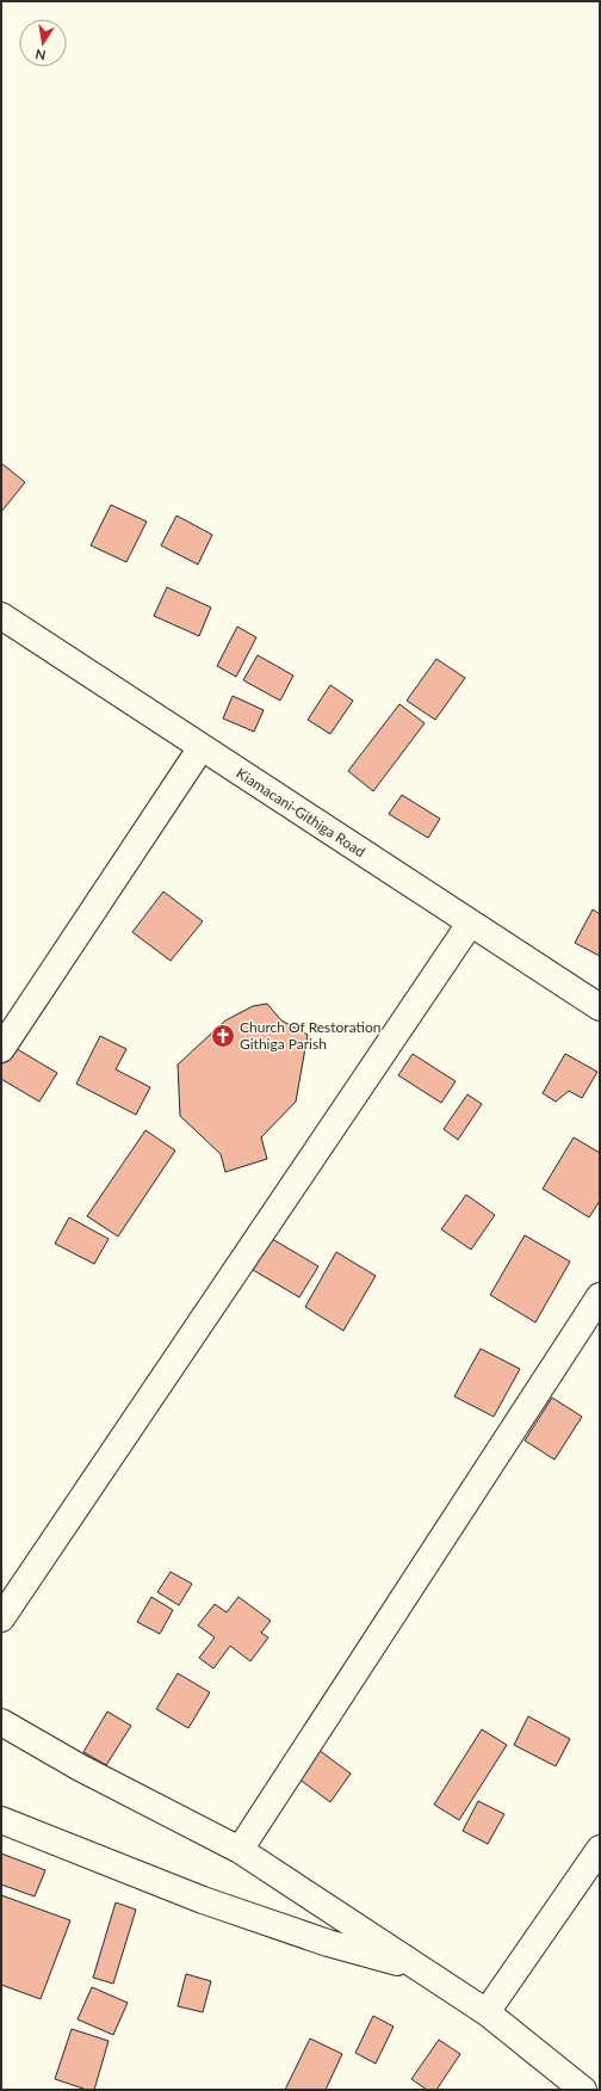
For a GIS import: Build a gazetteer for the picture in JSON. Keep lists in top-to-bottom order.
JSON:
{
  "streets": {
    "street": ["Kiamacani-Githiga Road"]
  },
  "places": {
    "church": ["Church Of Restoration Githiga Parish"]
  },
  "north": "bottom"
}
